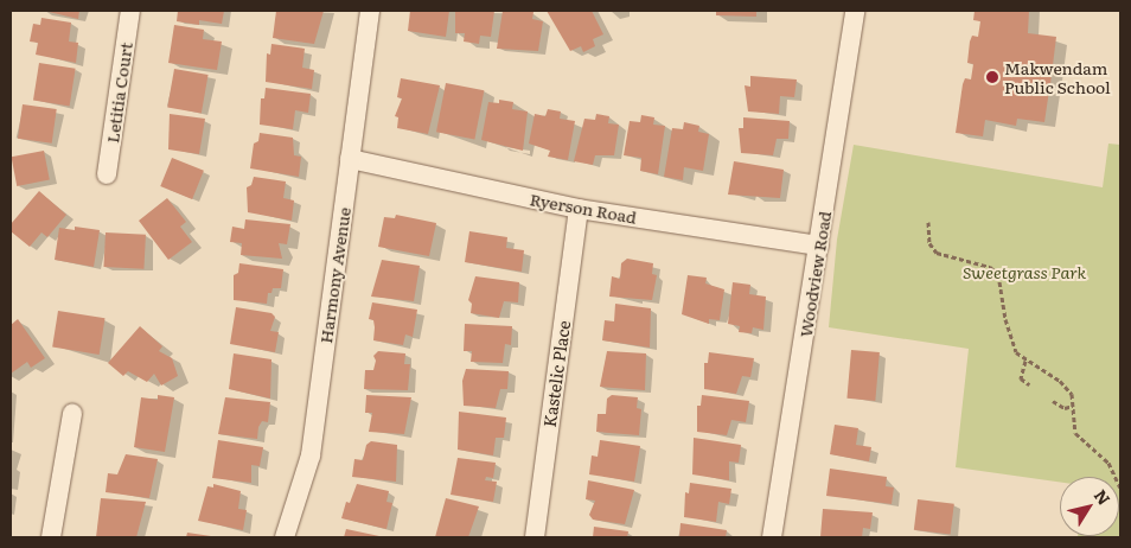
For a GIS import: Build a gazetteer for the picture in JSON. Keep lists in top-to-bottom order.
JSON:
{
  "streets": {
    "street": [
      "Letitia Court",
      "Ryerson Road",
      "Woodview Road",
      "Harmony Avenue",
      "Kastelic Place"
    ]
  },
  "crossings": [
    ["Ryerson Road", "Woodview Road"],
    ["Ryerson Road", "Harmony Avenue"],
    ["Ryerson Road", "Kastelic Place"]
  ],
  "parks": ["Sweetgrass Park"],
  "places": ["Makwendam Public School"],
  "north": "top right"
}
